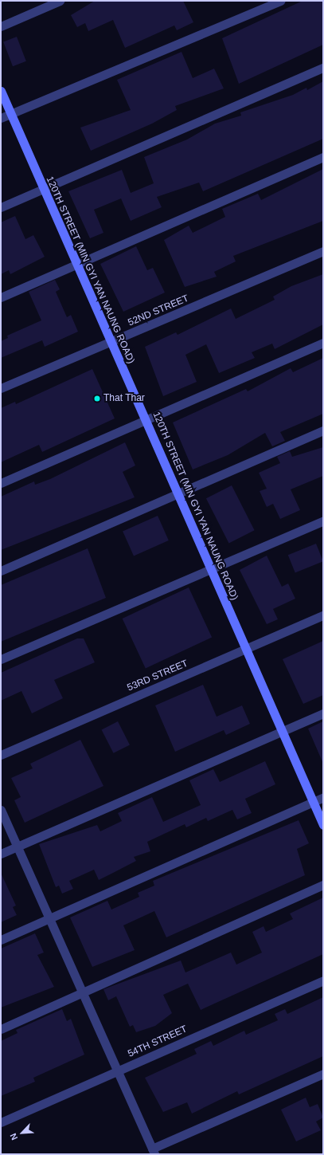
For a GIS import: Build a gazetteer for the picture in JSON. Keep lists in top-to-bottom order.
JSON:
{
  "streets": {
    "main road": ["120TH STREET (MIN GYI YAN NAUNG ROAD)"],
    "street": ["52ND STREET", "53RD STREET", "54TH STREET"]
  },
  "crossings": [
    ["120TH STREET (MIN GYI YAN NAUNG ROAD)", "52ND STREET"],
    ["120TH STREET (MIN GYI YAN NAUNG ROAD)", "53RD STREET"]
  ],
  "places": ["That Thar"],
  "north": "bottom left"
}
